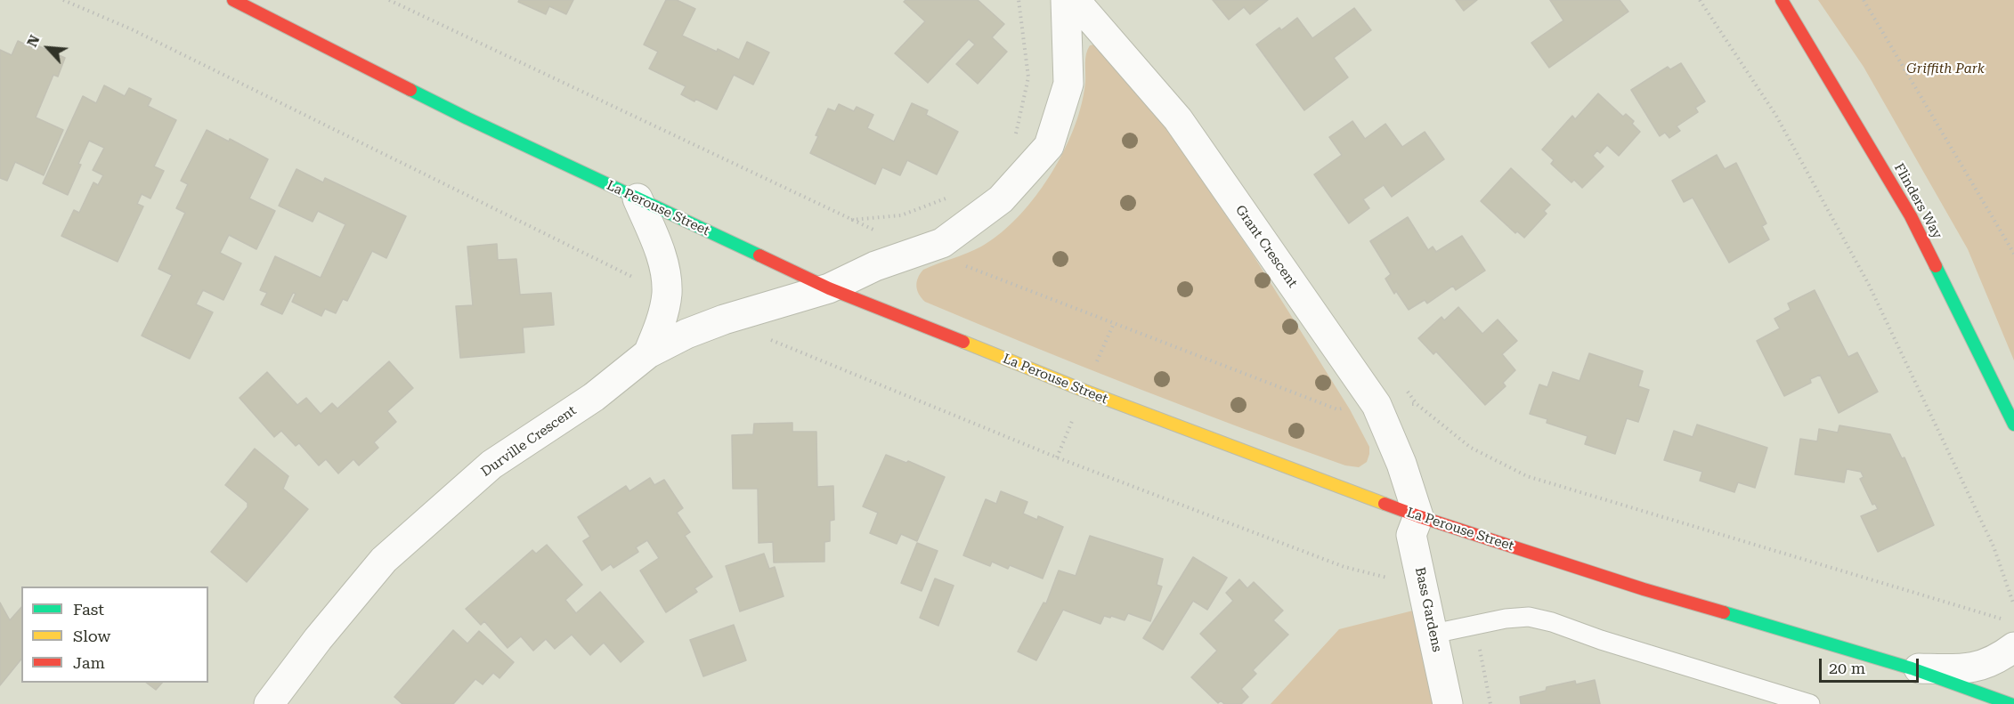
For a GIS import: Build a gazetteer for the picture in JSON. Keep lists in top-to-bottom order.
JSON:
{
  "streets": {
    "street": [
      "Flinders Way",
      "La Perouse Street",
      "Grant Crescent",
      "Durville Crescent",
      "Bass Gardens"
    ]
  },
  "crossings": [
    ["La Perouse Street", "Grant Crescent"],
    ["La Perouse Street", "Durville Crescent"],
    ["La Perouse Street", "Bass Gardens"],
    ["Grant Crescent", "Bass Gardens"]
  ],
  "parks": ["Griffith Park"],
  "legend": ["Fast", "Slow", "Jam"],
  "scale_bar": "20 m",
  "north": "top left"
}
